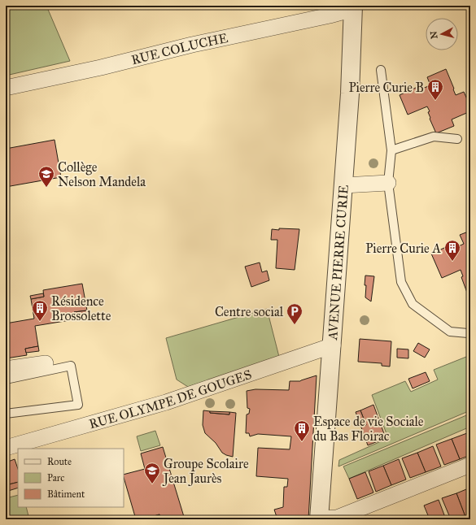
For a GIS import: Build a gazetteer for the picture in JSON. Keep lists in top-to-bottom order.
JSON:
{
  "streets": {
    "street": ["RUE COLUCHE", "AVENUE PIERRE CURIE", "RUE OLYMPE DE GOUGES"]
  },
  "crossings": [
    ["RUE COLUCHE", "AVENUE PIERRE CURIE"],
    ["AVENUE PIERRE CURIE", "RUE OLYMPE DE GOUGES"]
  ],
  "places": {
    "building": [
      "Pierre Curie B",
      "Pierre Curie A",
      "Résidence Brossolette",
      "Espace de vie Sociale du Bas Floirac"
    ],
    "school or university": ["Collège Nelson Mandela", "Groupe Scolaire Jean Jaurès"],
    "parking": ["Centre social"]
  },
  "legend": ["Route", "Parc", "Bâtiment"],
  "north": "left"
}
